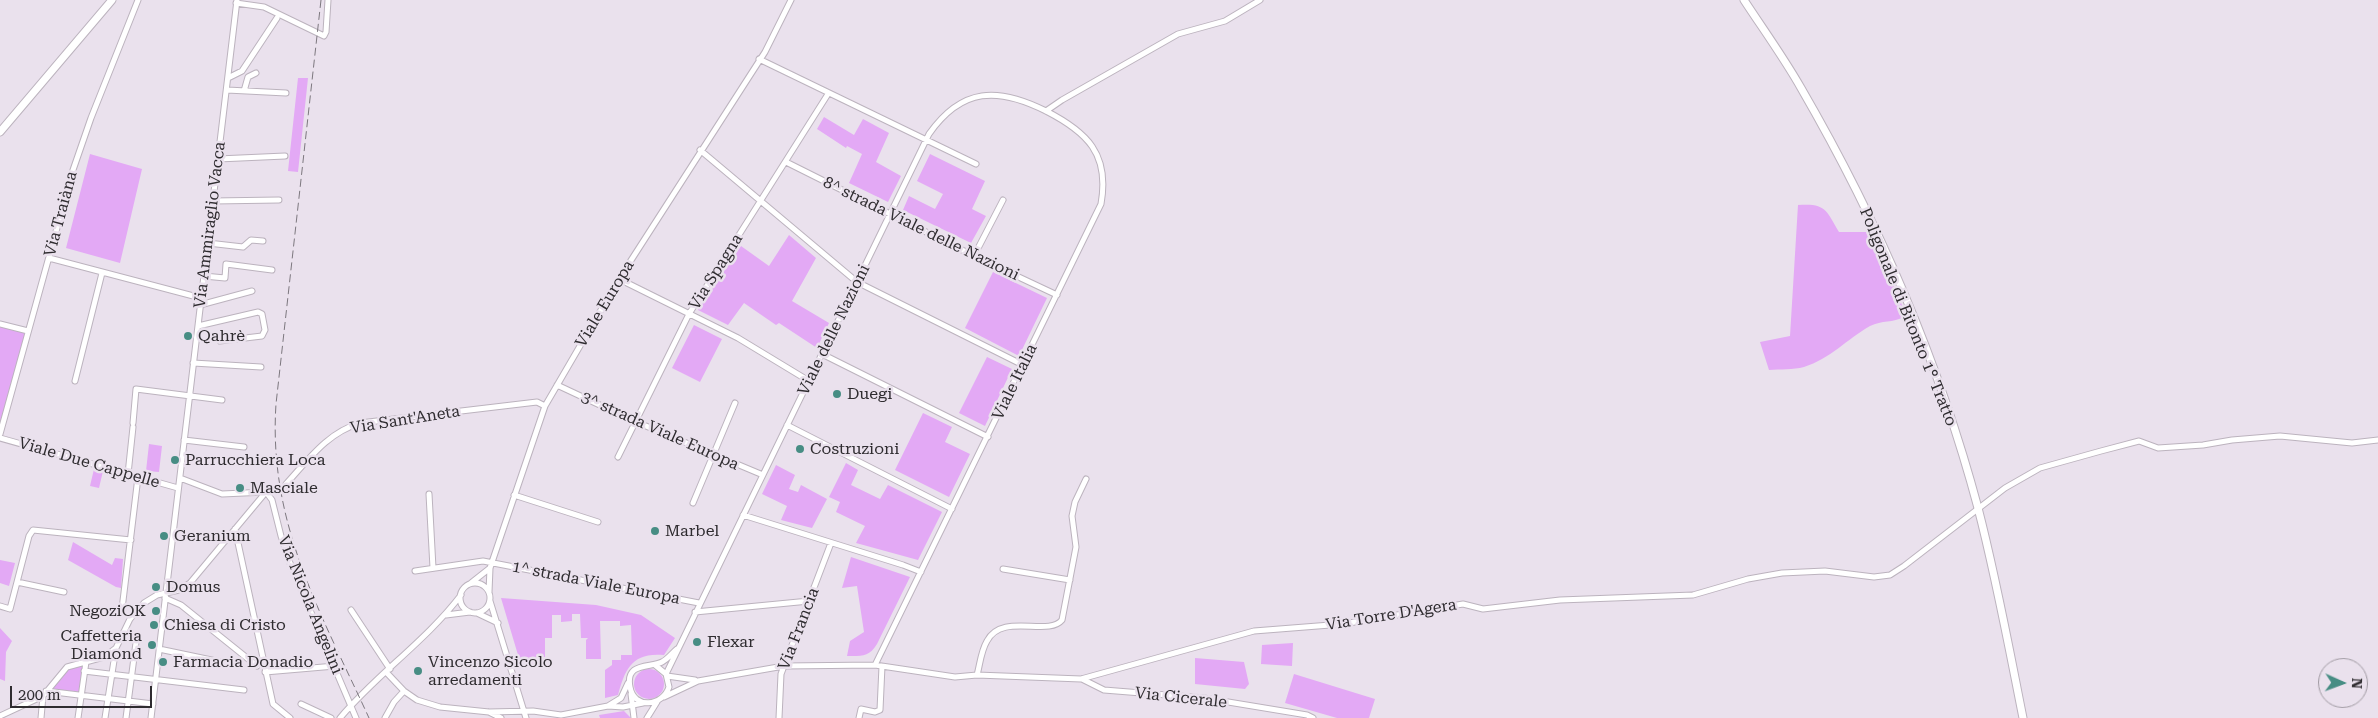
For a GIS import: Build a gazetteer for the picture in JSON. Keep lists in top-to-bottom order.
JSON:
{
  "streets": {
    "main road": ["Poligonale di Bitonto 1° Tratto"],
    "street": [
      "Via Traiàna",
      "Via Ammiraglio Vacca",
      "8^ strada Viale delle Nazioni",
      "Via Spagna",
      "Viale Europa",
      "Viale delle Nazioni",
      "Viale Italia",
      "Via Sant'Aneta",
      "3^ strada Viale Europa",
      "Viale Due Cappelle",
      "1^ strada Viale Europa",
      "Via Nicola Angelini",
      "Via Torre D'Agera",
      "Via Francia",
      "Via Cicerale"
    ]
  },
  "crossings": [
    ["Via Ammiraglio Vacca", "Viale Due Cappelle"],
    ["8^ strada Viale delle Nazioni", "Via Spagna"],
    ["8^ strada Viale delle Nazioni", "Viale delle Nazioni"],
    ["8^ strada Viale delle Nazioni", "Viale Italia"],
    ["Via Spagna", "3^ strada Viale Europa"],
    ["Viale Europa", "Via Sant'Aneta"],
    ["Viale Europa", "3^ strada Viale Europa"],
    ["Viale Europa", "1^ strada Viale Europa"],
    ["Poligonale di Bitonto 1° Tratto", "Via Torre D'Agera"],
    ["Viale delle Nazioni", "Viale Italia"],
    ["Viale delle Nazioni", "3^ strada Viale Europa"],
    ["Viale delle Nazioni", "1^ strada Viale Europa"],
    ["Viale Italia", "Via Torre D'Agera"],
    ["Via Torre D'Agera", "Via Francia"],
    ["Via Torre D'Agera", "Via Cicerale"]
  ],
  "places": [
    "Qahrè",
    "Duegi",
    "Costruzioni",
    "Parrucchiera Loca",
    "Masciale",
    "Marbel",
    "Geranium",
    "Domus",
    "NegoziOK",
    "Chiesa di Cristo",
    "Flexar",
    "Caffetteria Diamond",
    "Farmacia Donadio",
    "Vincenzo Sicolo arredamenti"
  ],
  "scale_bar": "200 m",
  "north": "right"
}
